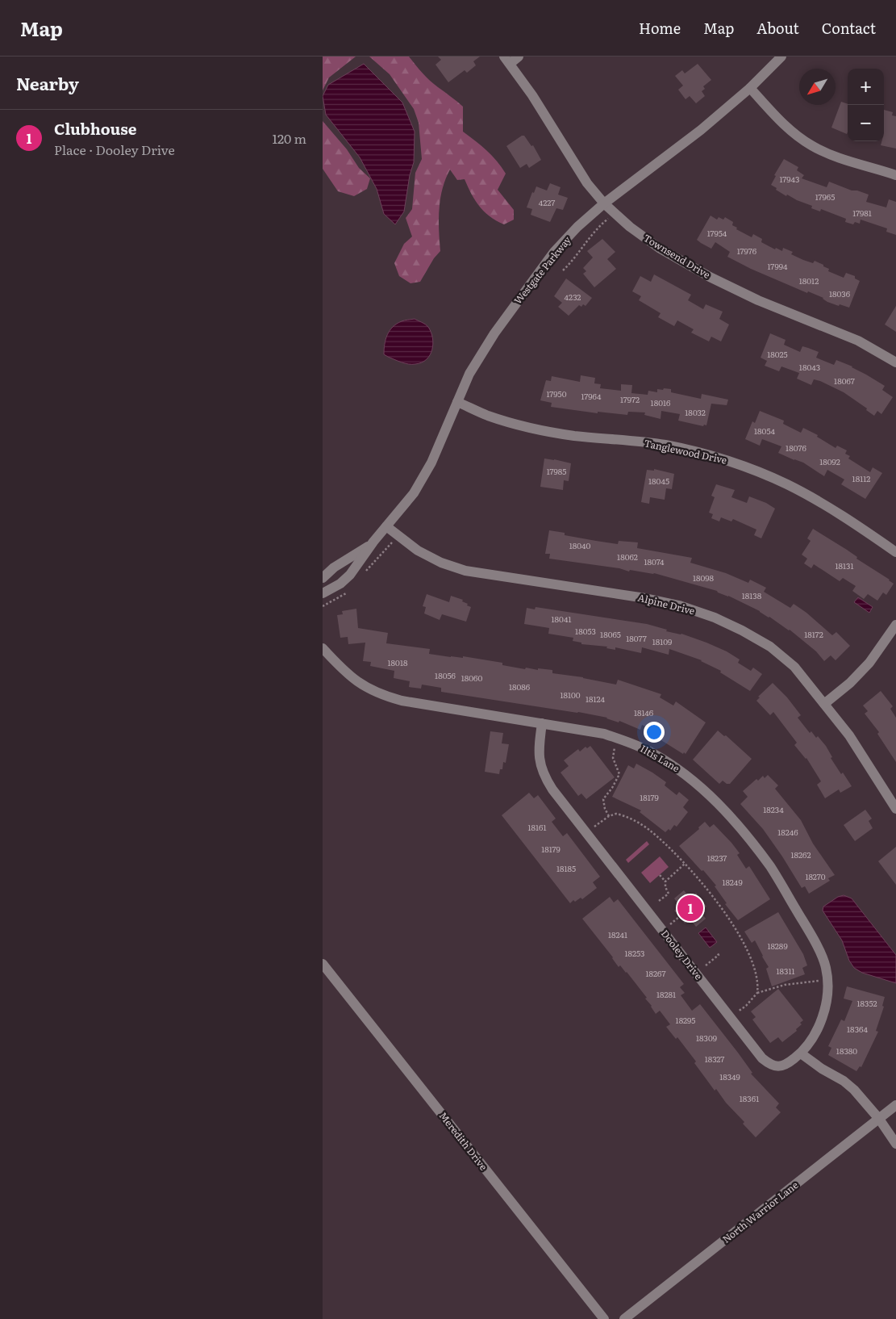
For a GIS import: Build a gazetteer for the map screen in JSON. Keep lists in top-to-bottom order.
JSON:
{
  "streets": {
    "street": [
      "Townsend Drive",
      "Westgate Parkway",
      "Tanglewood Drive",
      "Alpine Drive",
      "Iltis Lane",
      "Dooley Drive",
      "Meredith Drive",
      "North Warrior Lane"
    ]
  },
  "crossings": [
    ["Townsend Drive", "Westgate Parkway"],
    ["Westgate Parkway", "Tanglewood Drive"],
    ["Westgate Parkway", "Alpine Drive"],
    ["Iltis Lane", "Dooley Drive"]
  ],
  "house_numbers": [
    "17943",
    "17965",
    "4227",
    "17981",
    "17954",
    "17976",
    "17994",
    "18012",
    "18036",
    "4232",
    "18025",
    "18043",
    "18067",
    "17950",
    "17964",
    "17972",
    "18016",
    "18032",
    "18054",
    "18076",
    "18092",
    "17985",
    "18112",
    "18045",
    "18040",
    "18062",
    "18074",
    "18131",
    "18098",
    "18138",
    "18041",
    "18053",
    "18065",
    "18172",
    "18077",
    "18109",
    "18018",
    "18056",
    "18060",
    "18086",
    "18100",
    "18124",
    "18146",
    "18179",
    "18234",
    "18161",
    "18246",
    "18179",
    "18262",
    "18237",
    "18185",
    "18270",
    "18249",
    "18241",
    "18289",
    "18253",
    "18311",
    "18267",
    "18281",
    "18352",
    "18295",
    "18364",
    "18309",
    "18380",
    "18327",
    "18349",
    "18361"
  ],
  "north": "bottom left",
  "page": {
    "header": "Map",
    "nav": [
      "Home",
      "Map",
      "About",
      "Contact"
    ],
    "heading": "Nearby",
    "map_buttons": ["+", "−"],
    "list": [
      {
        "mark": "1",
        "name": "Clubhouse",
        "note": "Place · Dooley Drive",
        "value": "120 m"
      }
    ],
    "pins": "1"
  }
}
